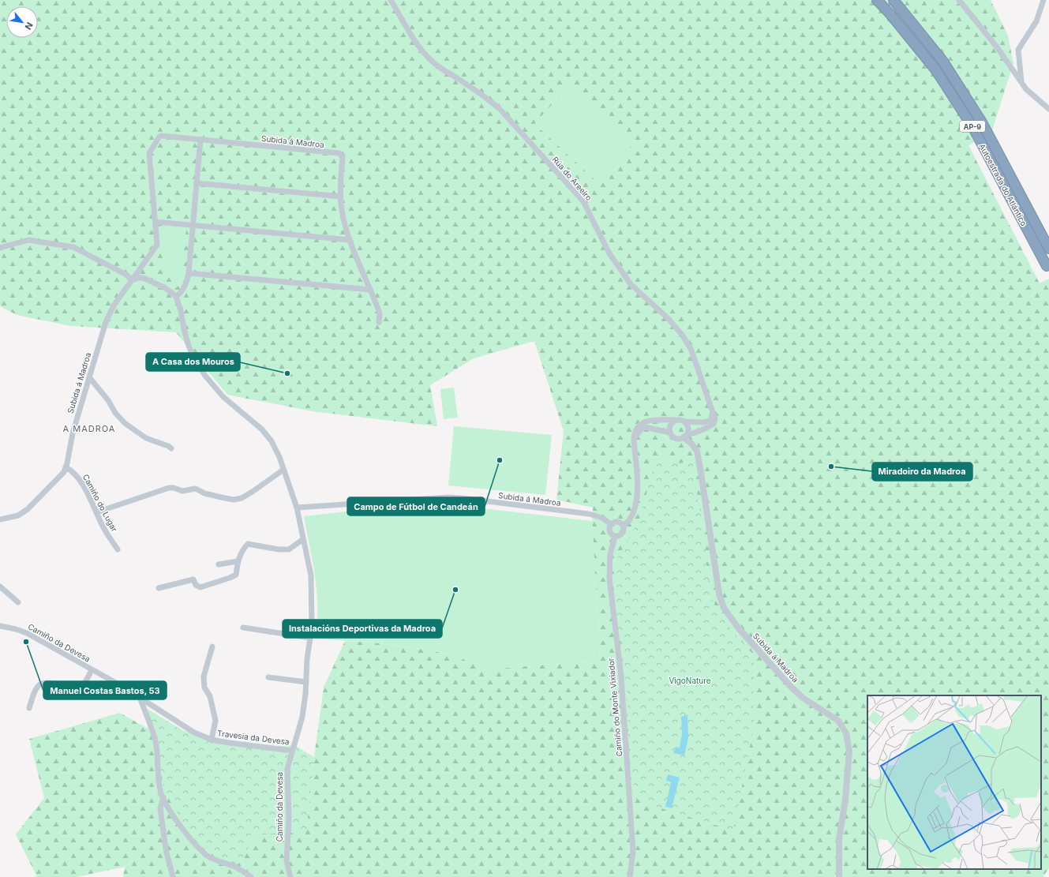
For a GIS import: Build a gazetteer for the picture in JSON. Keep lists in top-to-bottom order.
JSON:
{
  "streets": {
    "highway": ["AP-9", "Autoestrada do Atlántico"],
    "street": [
      "Subida á Madroa",
      "Rúa do Areeiro",
      "Camiño do Lugar",
      "Camiño da Devesa",
      "Camiño do Monte Vixiador",
      "Travesia da Devesa"
    ]
  },
  "crossings": [
    ["Subida á Madroa", "Camiño do Lugar"],
    ["Subida á Madroa", "Camiño da Devesa"],
    ["Subida á Madroa", "Camiño do Monte Vixiador"],
    ["Camiño da Devesa", "Travesia da Devesa"]
  ],
  "districts": ["A MADROA"],
  "parks": ["VigoNature"],
  "places": [
    "A Casa dos Mouros",
    "Campo de Fútbol de Candeán",
    "Miradoiro da Madroa",
    "Instalacións Deportivas da Madroa",
    "Manuel Costas Bastos, 53"
  ],
  "north": "bottom right"
}
